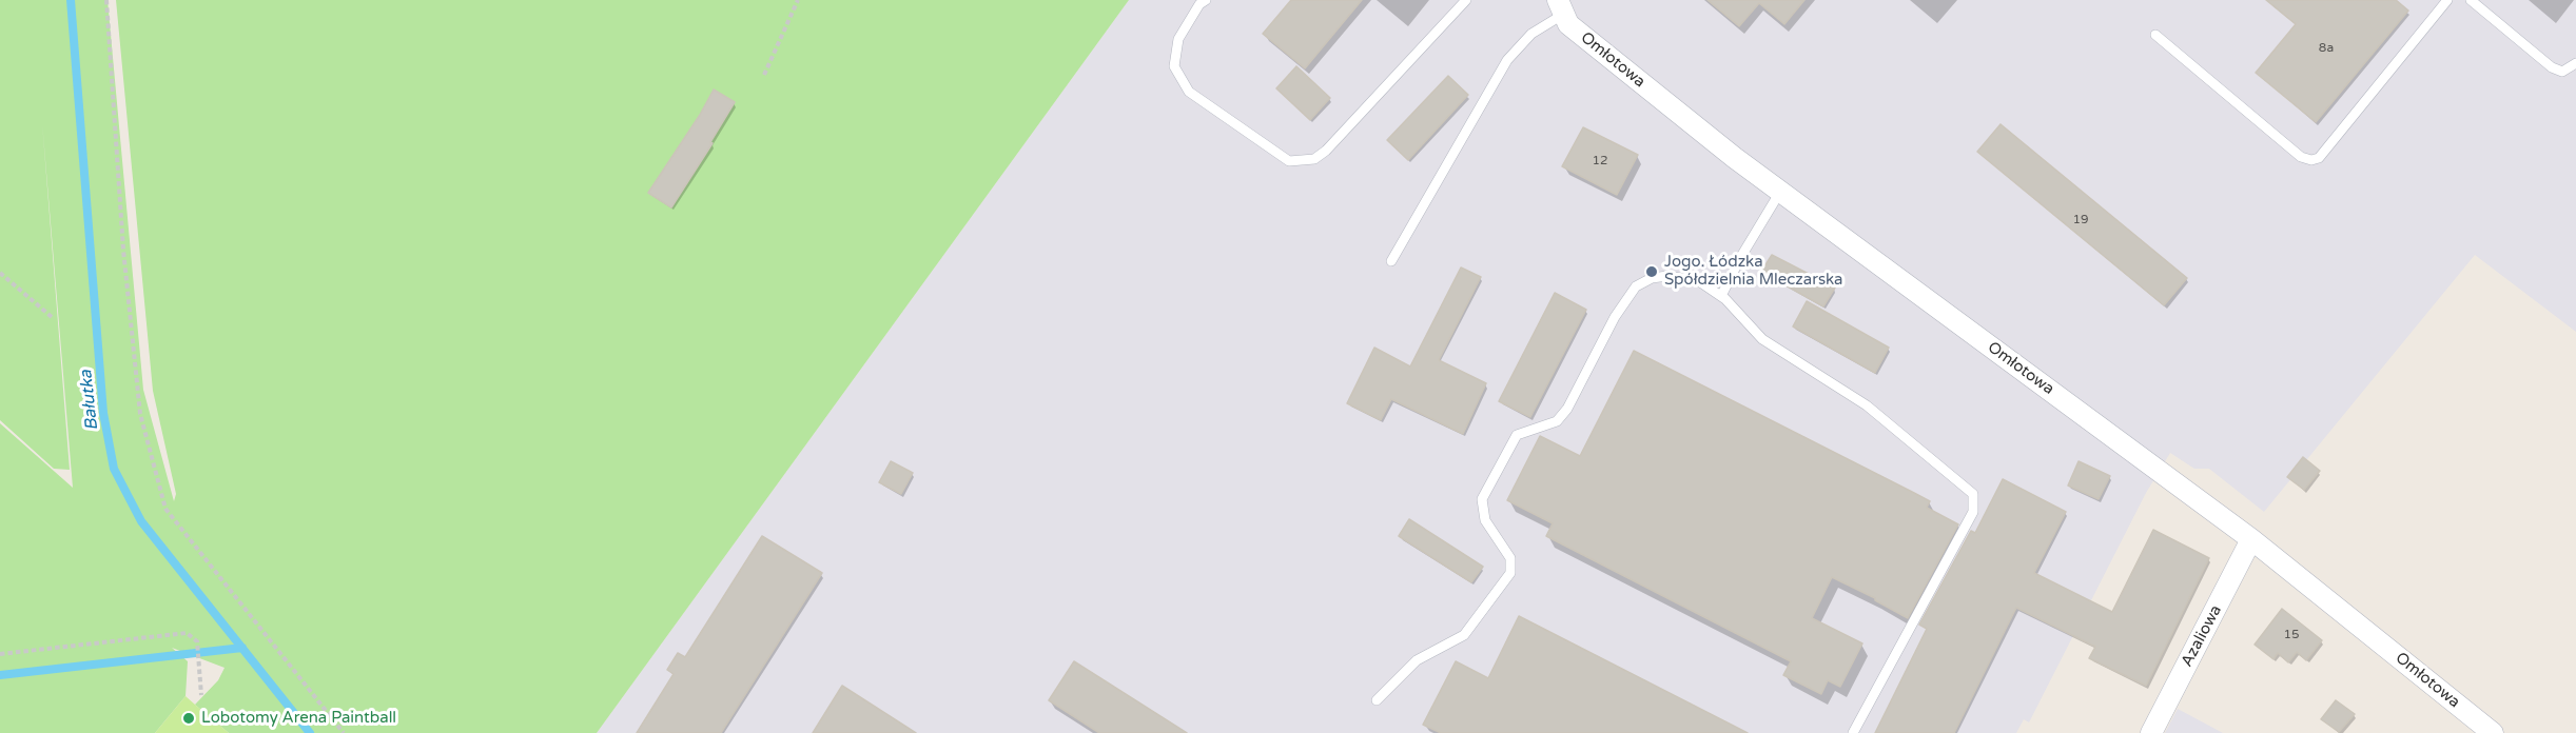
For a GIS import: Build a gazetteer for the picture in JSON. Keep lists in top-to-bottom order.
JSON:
{
  "streets": {
    "street": ["Omłotowa", "Azaliowa"]
  },
  "crossings": [
    ["Omłotowa", "Azaliowa"]
  ],
  "water": ["Bałutka"],
  "places": ["Jogo. Łódzka Spółdzielnia Mleczarska", "Lobotomy Arena Paintball"],
  "house_numbers": [
    "8a",
    "12",
    "19",
    "15"
  ]
}
